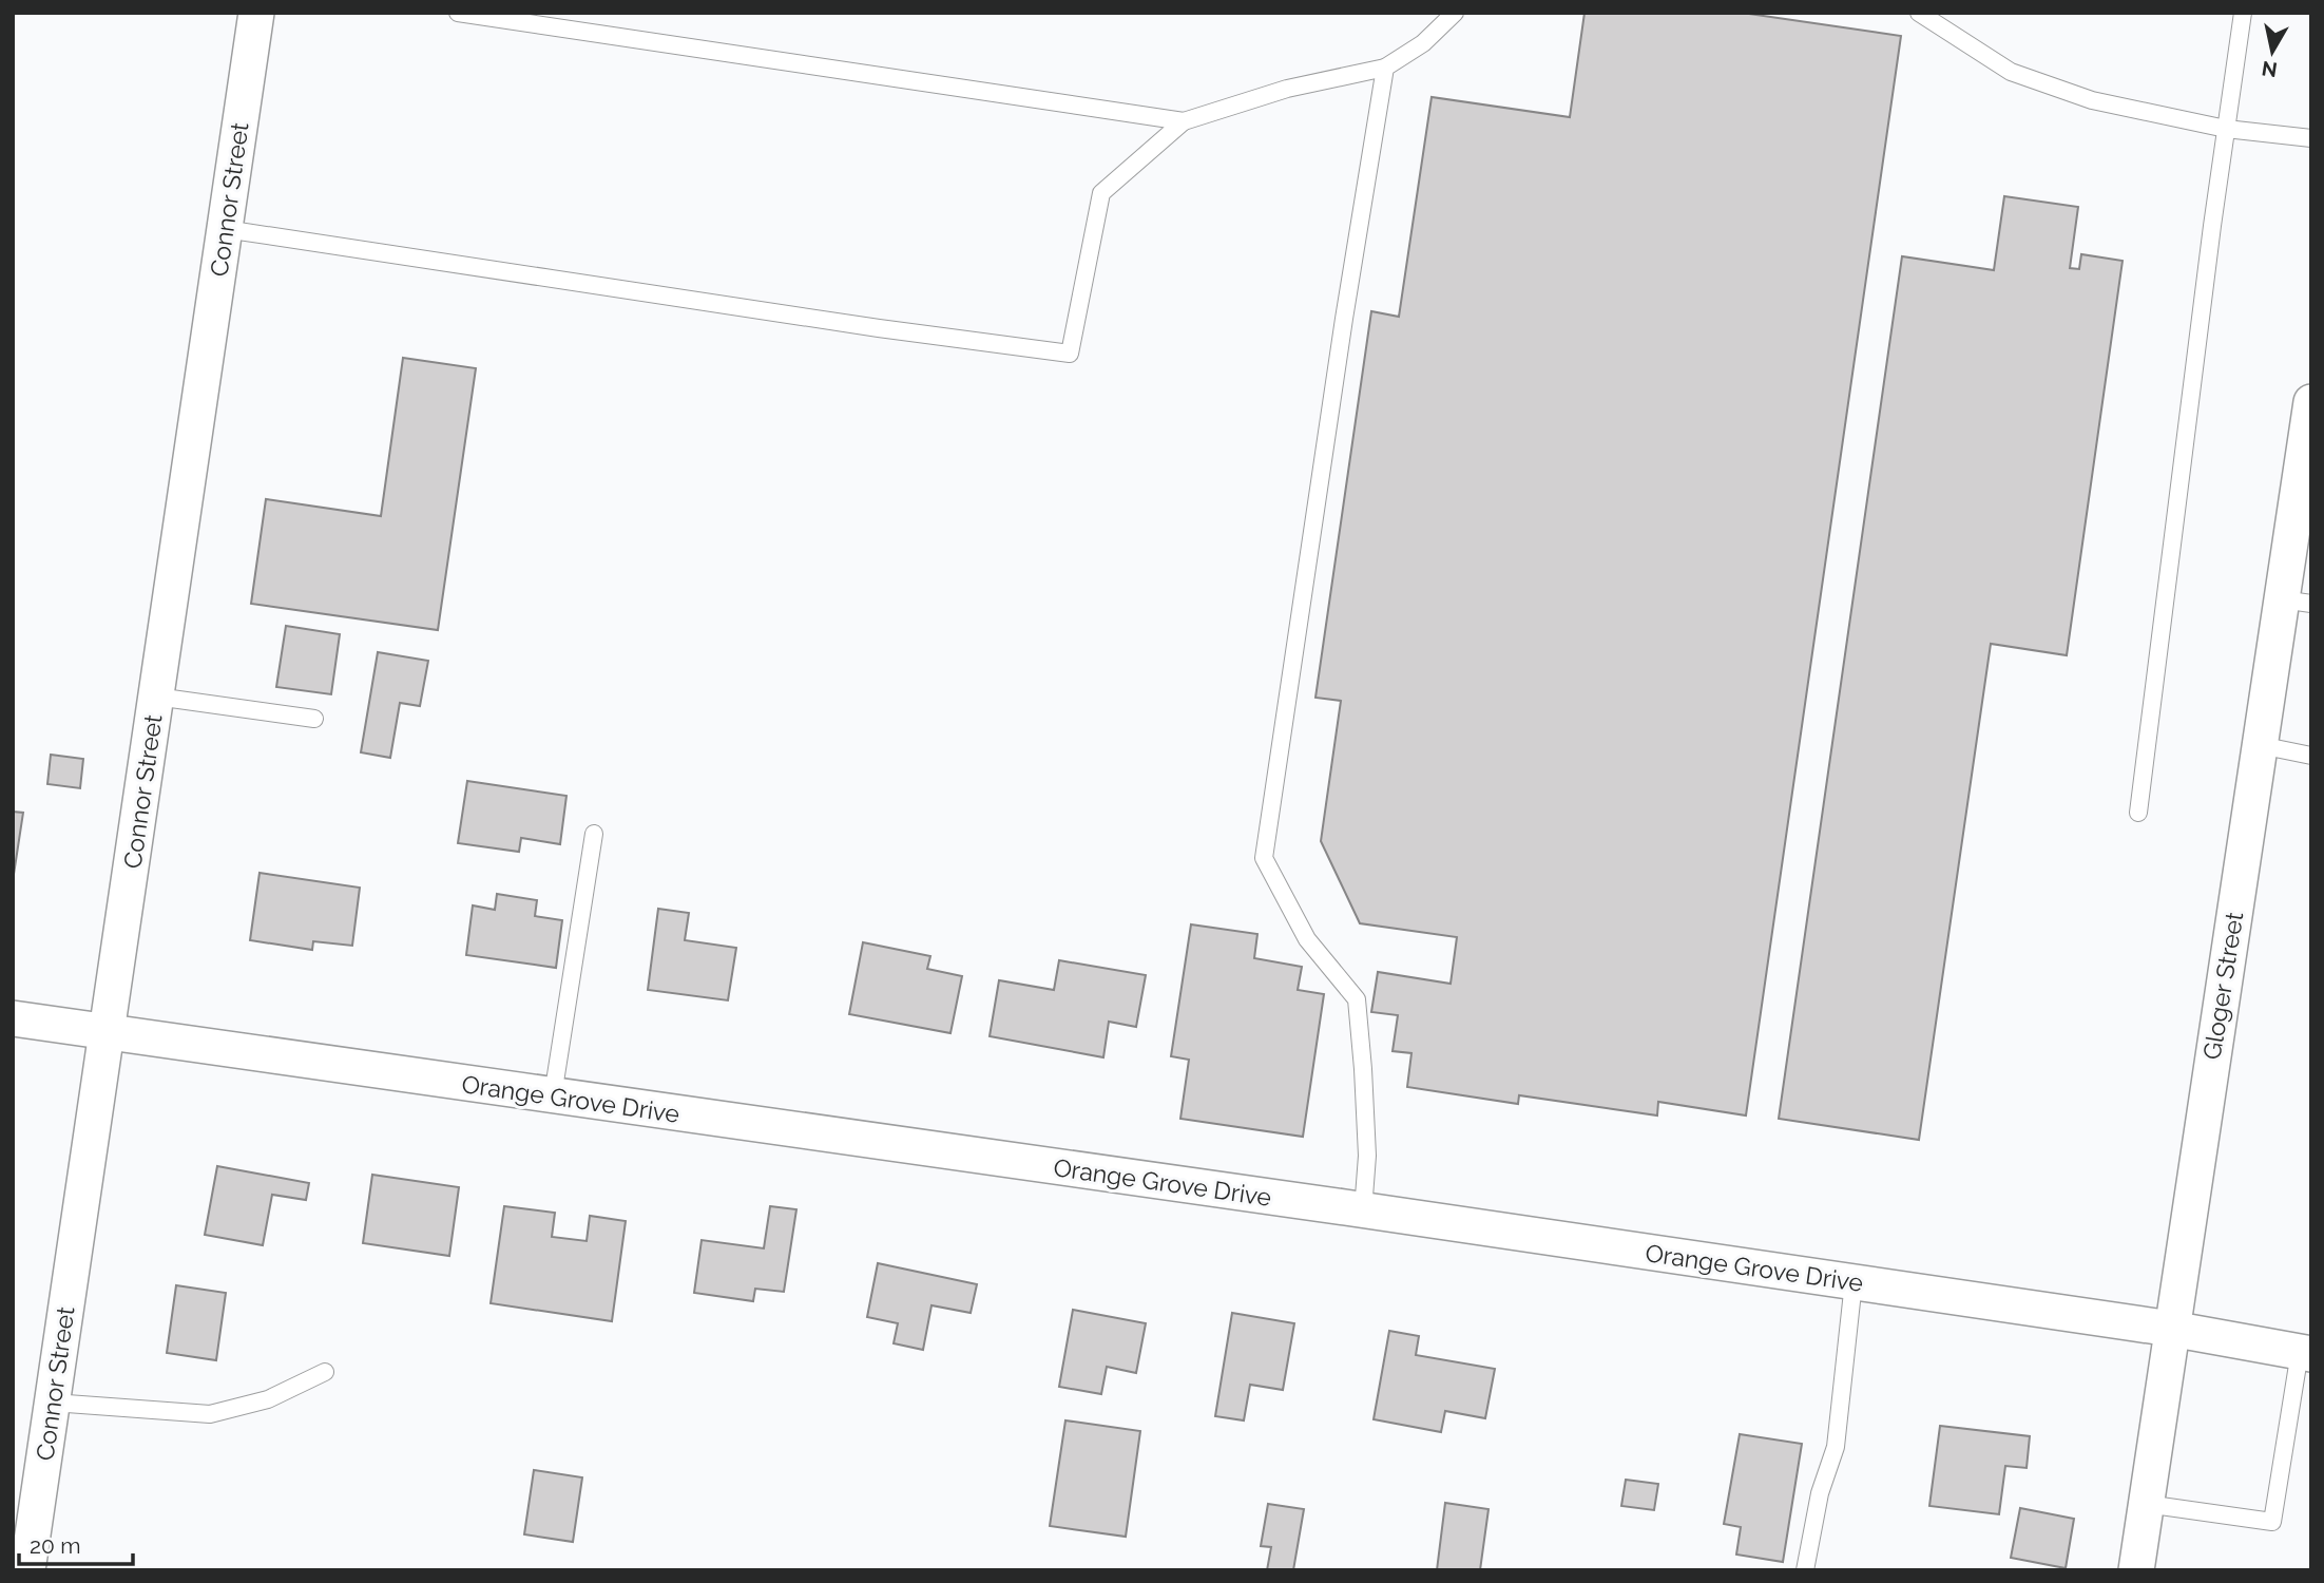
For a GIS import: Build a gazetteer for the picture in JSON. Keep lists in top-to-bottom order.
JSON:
{
  "streets": {
    "street": ["Connor Street", "Gloger Street", "Orange Grove Drive"]
  },
  "crossings": [
    ["Connor Street", "Orange Grove Drive"],
    ["Gloger Street", "Orange Grove Drive"]
  ],
  "scale_bar": "20 m",
  "north": "bottom"
}
